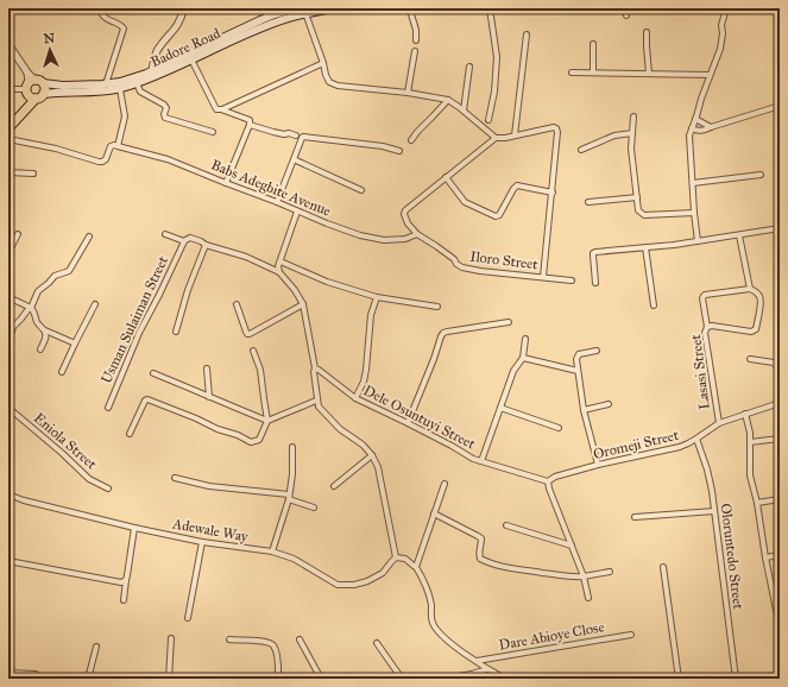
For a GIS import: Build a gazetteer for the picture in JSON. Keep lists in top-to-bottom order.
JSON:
{
  "streets": {
    "main road": ["Badore Road"],
    "street": [
      "Babs Adegbite Avenue",
      "Iloro Street",
      "Usman Sulaiman Street",
      "Lasasi Street",
      "Dele Osuntuyi Street",
      "Eniola Street",
      "Oromeji Street",
      "Adewale Way",
      "Oloruntedo Street",
      "Dare Abioye Close"
    ]
  },
  "crossings": [
    ["Babs Adegbite Avenue", "Iloro Street"],
    ["Lasasi Street", "Oromeji Street"],
    ["Dele Osuntuyi Street", "Oromeji Street"],
    ["Oromeji Street", "Oloruntedo Street"]
  ],
  "north": "top"
}
